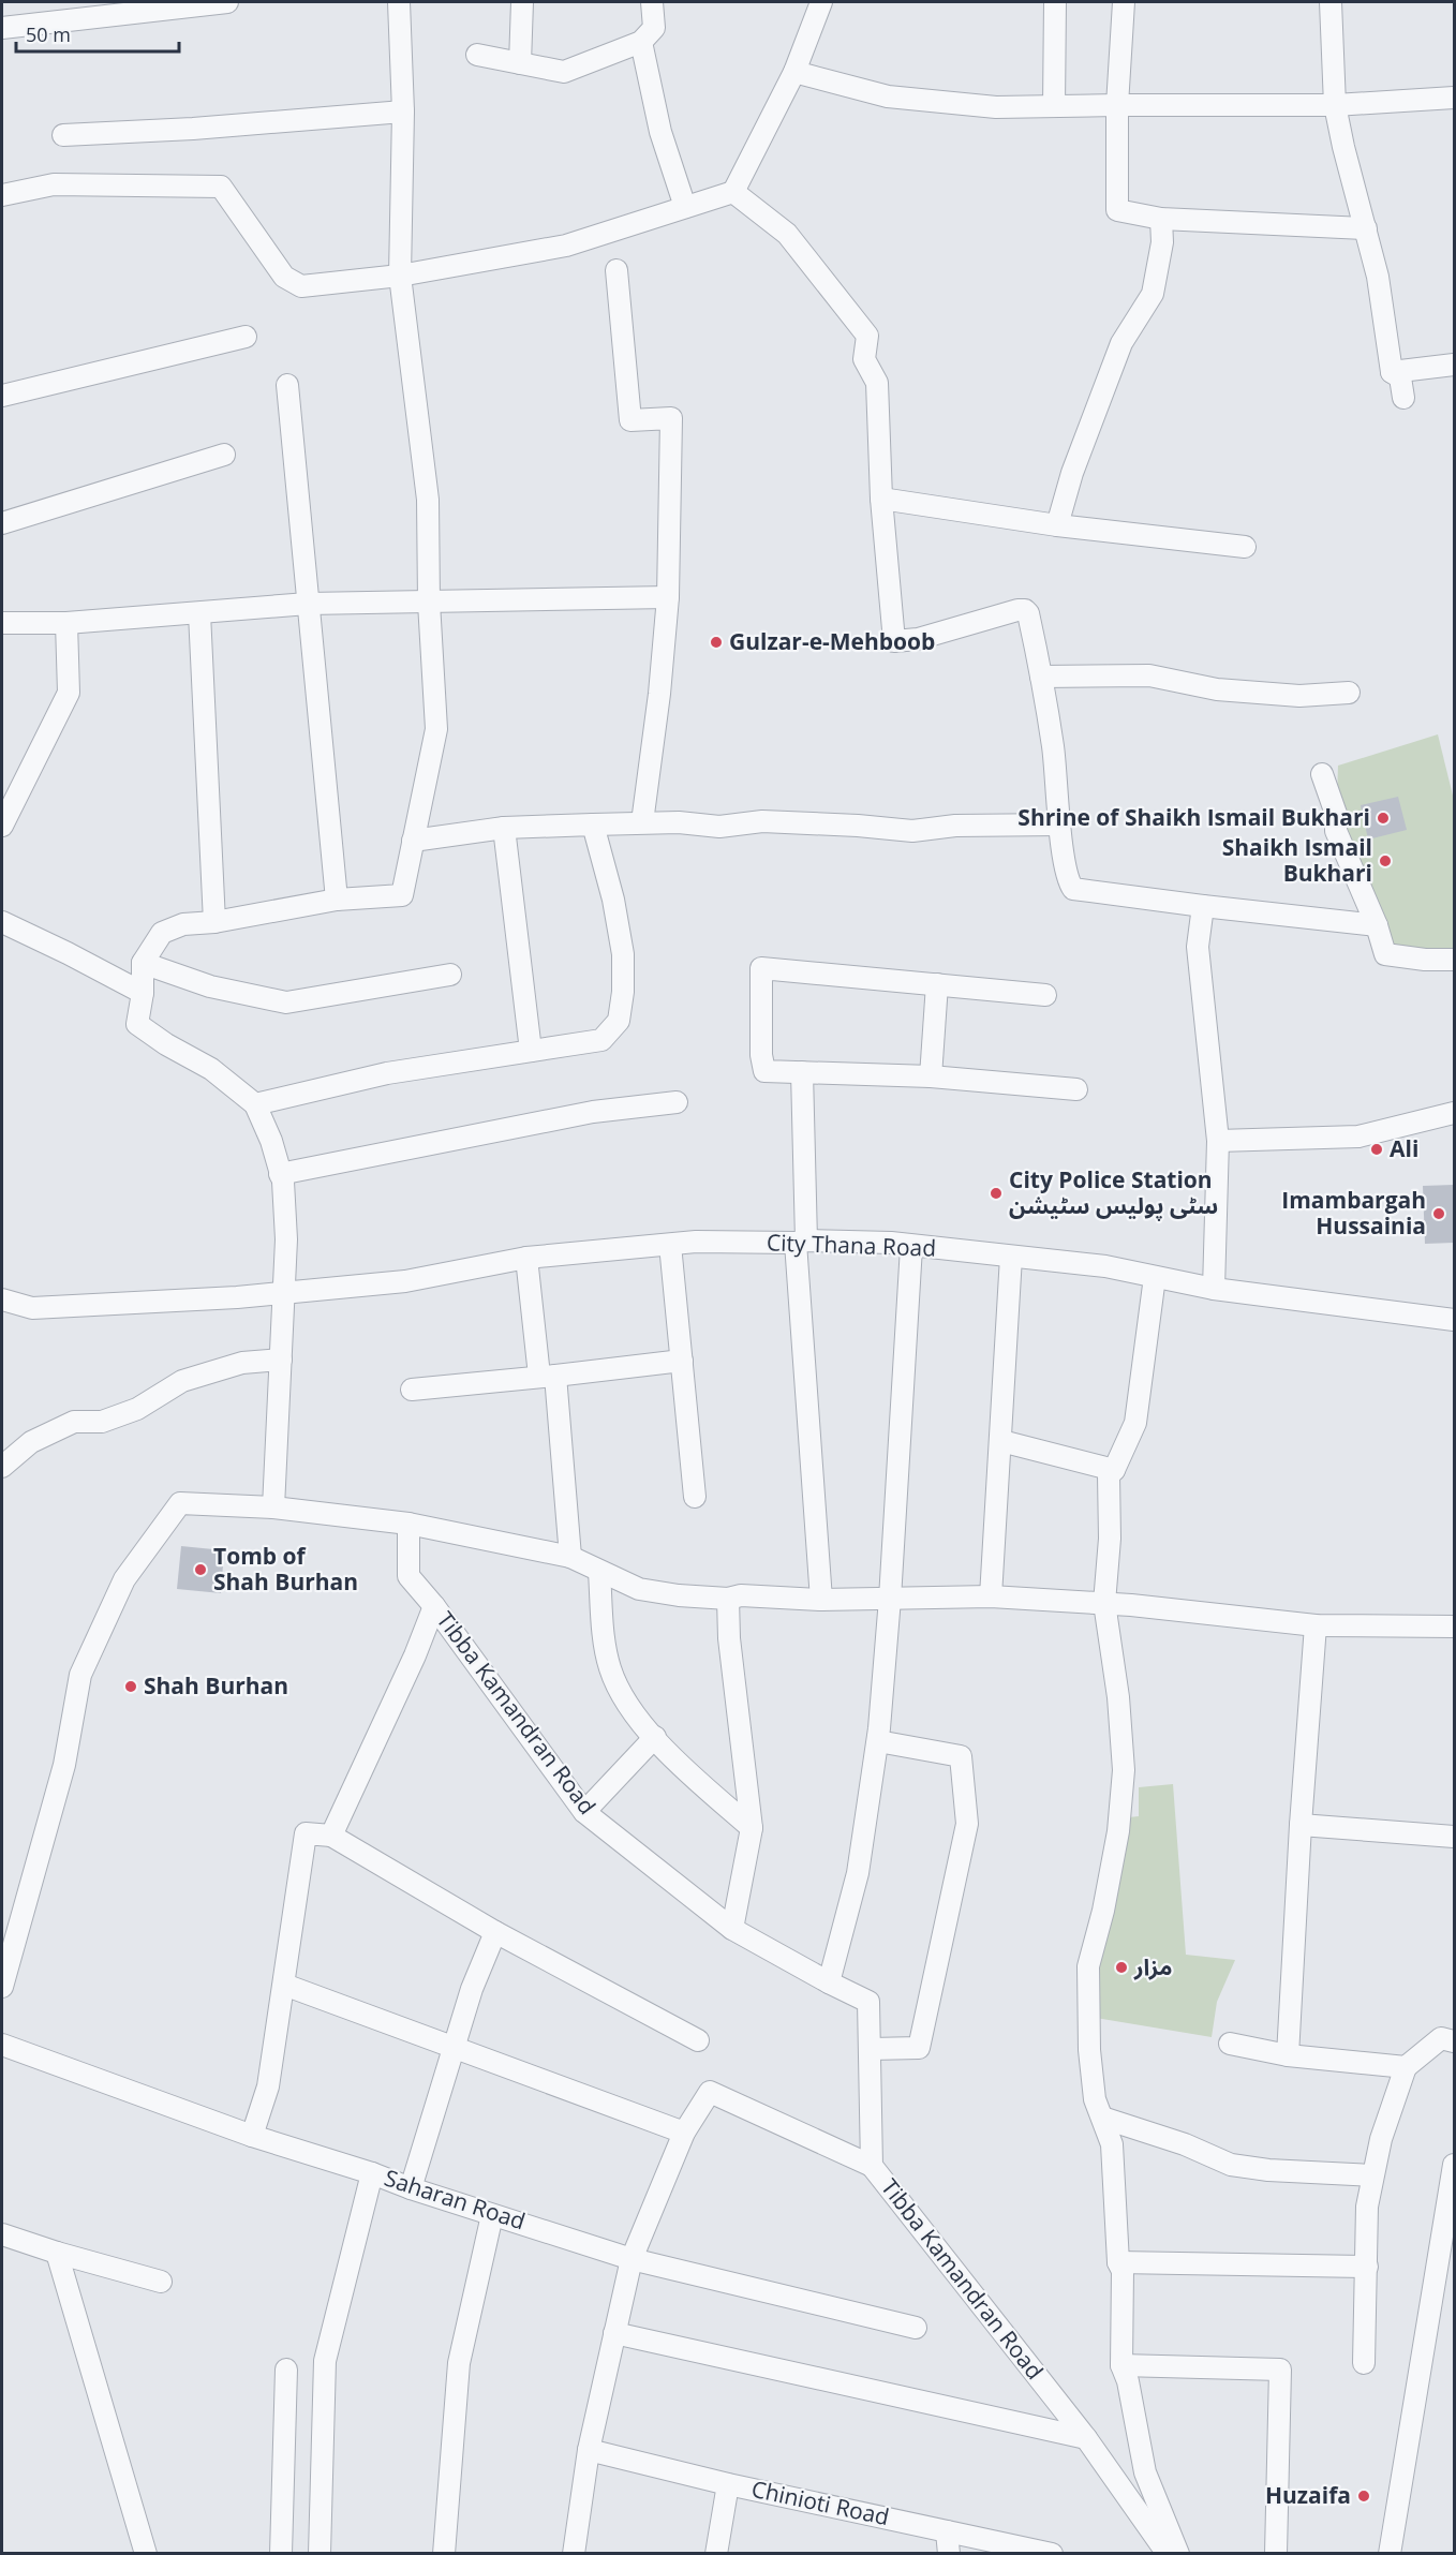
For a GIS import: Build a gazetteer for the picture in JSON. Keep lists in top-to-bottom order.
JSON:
{
  "streets": {
    "street": [
      "City Thana Road",
      "Tibba Kamandran Road",
      "Saharan Road",
      "Chinioti Road"
    ]
  },
  "places": [
    "Gulzar-e-Mehboob",
    "Shrine of Shaikh Ismail Bukhari",
    "Shaikh Ismail Bukhari",
    "Ali",
    "City Police Station سٹی پولیس سٹیشن",
    "Imambargah Hussainia",
    "Tomb of Shah Burhan",
    "Shah Burhan",
    "مزار",
    "Huzaifa"
  ],
  "scale_bar": "50 m"
}
